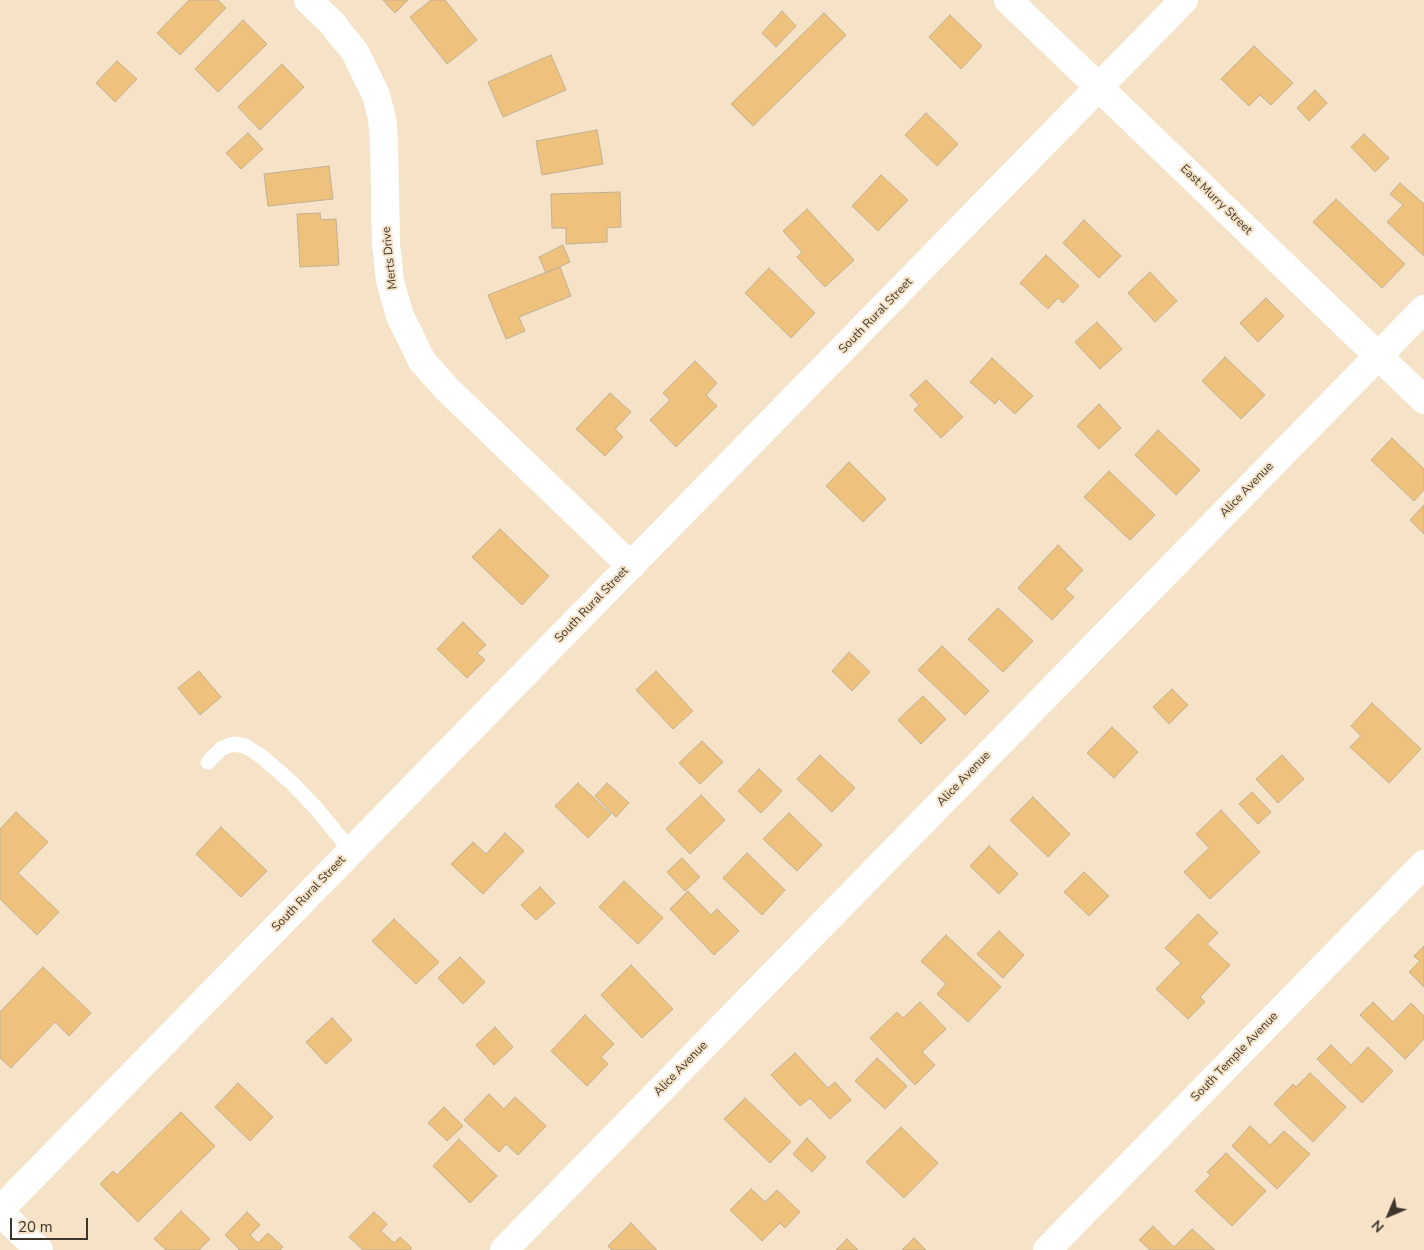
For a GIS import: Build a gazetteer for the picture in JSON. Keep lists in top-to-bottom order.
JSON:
{
  "streets": {
    "street": [
      "East Murry Street",
      "Merts Drive",
      "South Rural Street",
      "Alice Avenue",
      "South Temple Avenue"
    ]
  },
  "crossings": [
    ["East Murry Street", "South Rural Street"],
    ["East Murry Street", "Alice Avenue"],
    ["Merts Drive", "South Rural Street"]
  ],
  "scale_bar": "20 m",
  "north": "bottom left"
}
